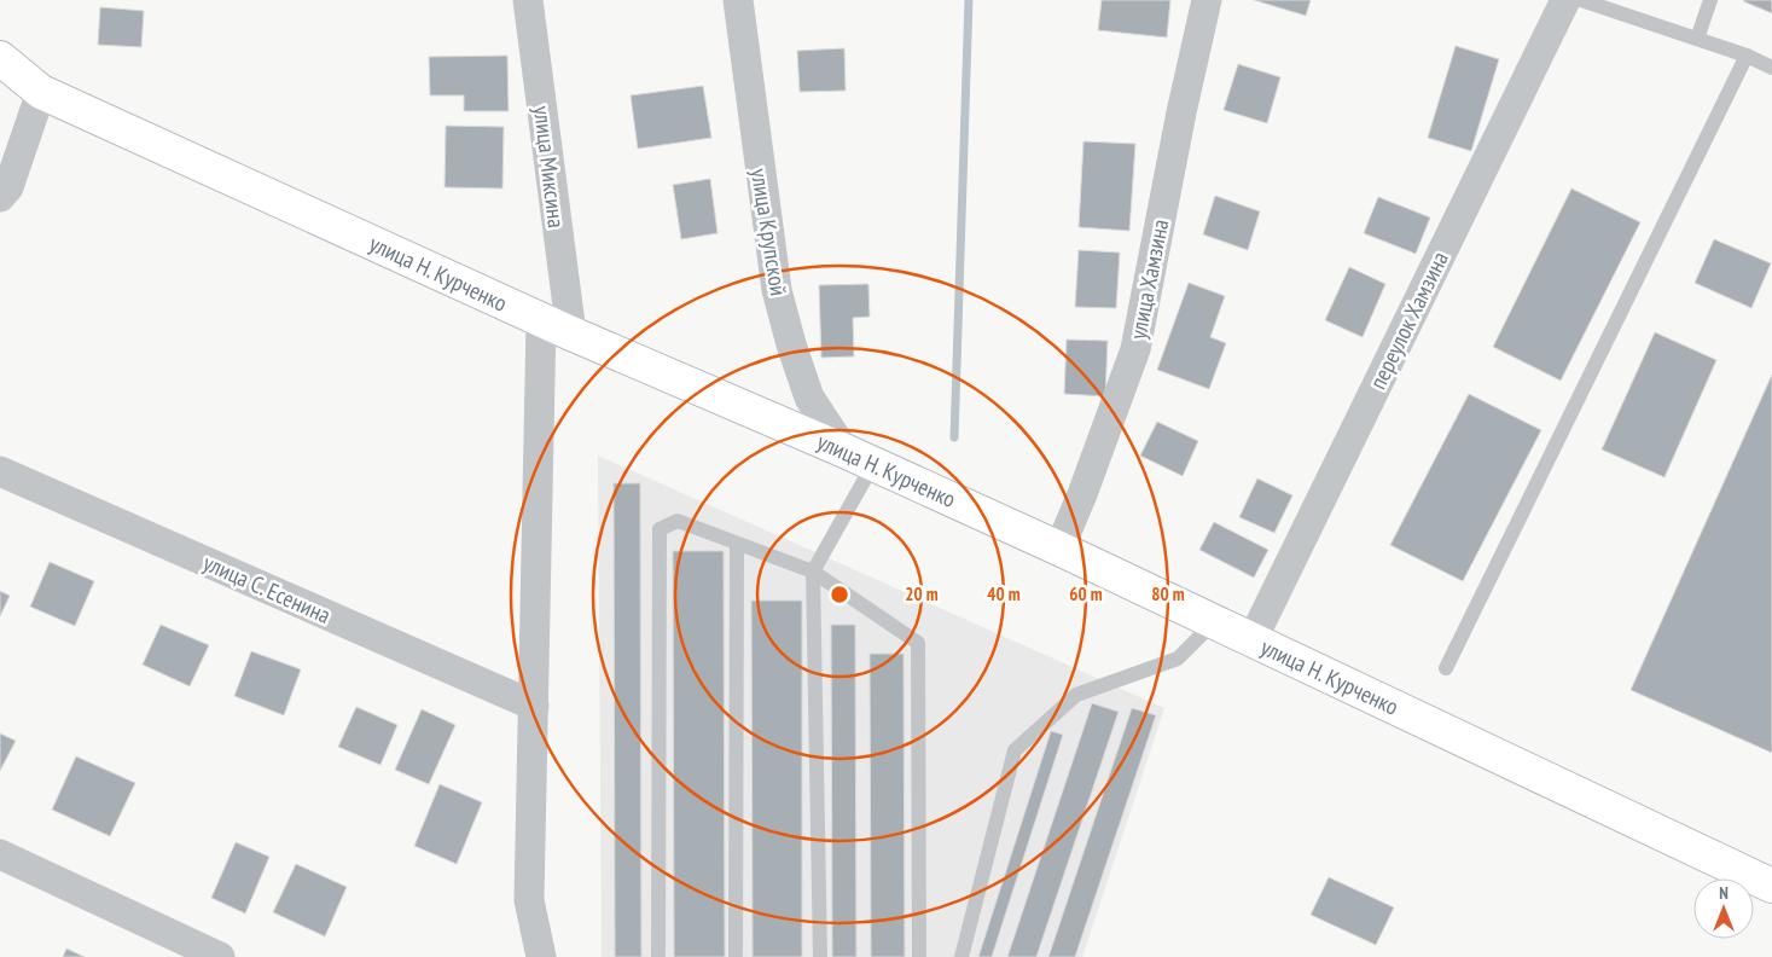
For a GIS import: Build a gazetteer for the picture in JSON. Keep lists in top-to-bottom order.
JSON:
{
  "streets": {
    "main road": ["улица Н. Курченко"],
    "street": [
      "улица Миксина",
      "улица Крупской",
      "улица Хамзина",
      "переулок Хамзина",
      "улица С. Есенина"
    ]
  },
  "crossings": [
    ["улица Миксина", "улица Н. Курченко"],
    ["улица Крупской", "улица Н. Курченко"],
    ["улица Н. Курченко", "улица Хамзина"],
    ["улица Н. Курченко", "переулок Хамзина"]
  ],
  "north": "top",
  "rings": [
    "20 m",
    "40 m",
    "60 m",
    "80 m"
  ]
}
